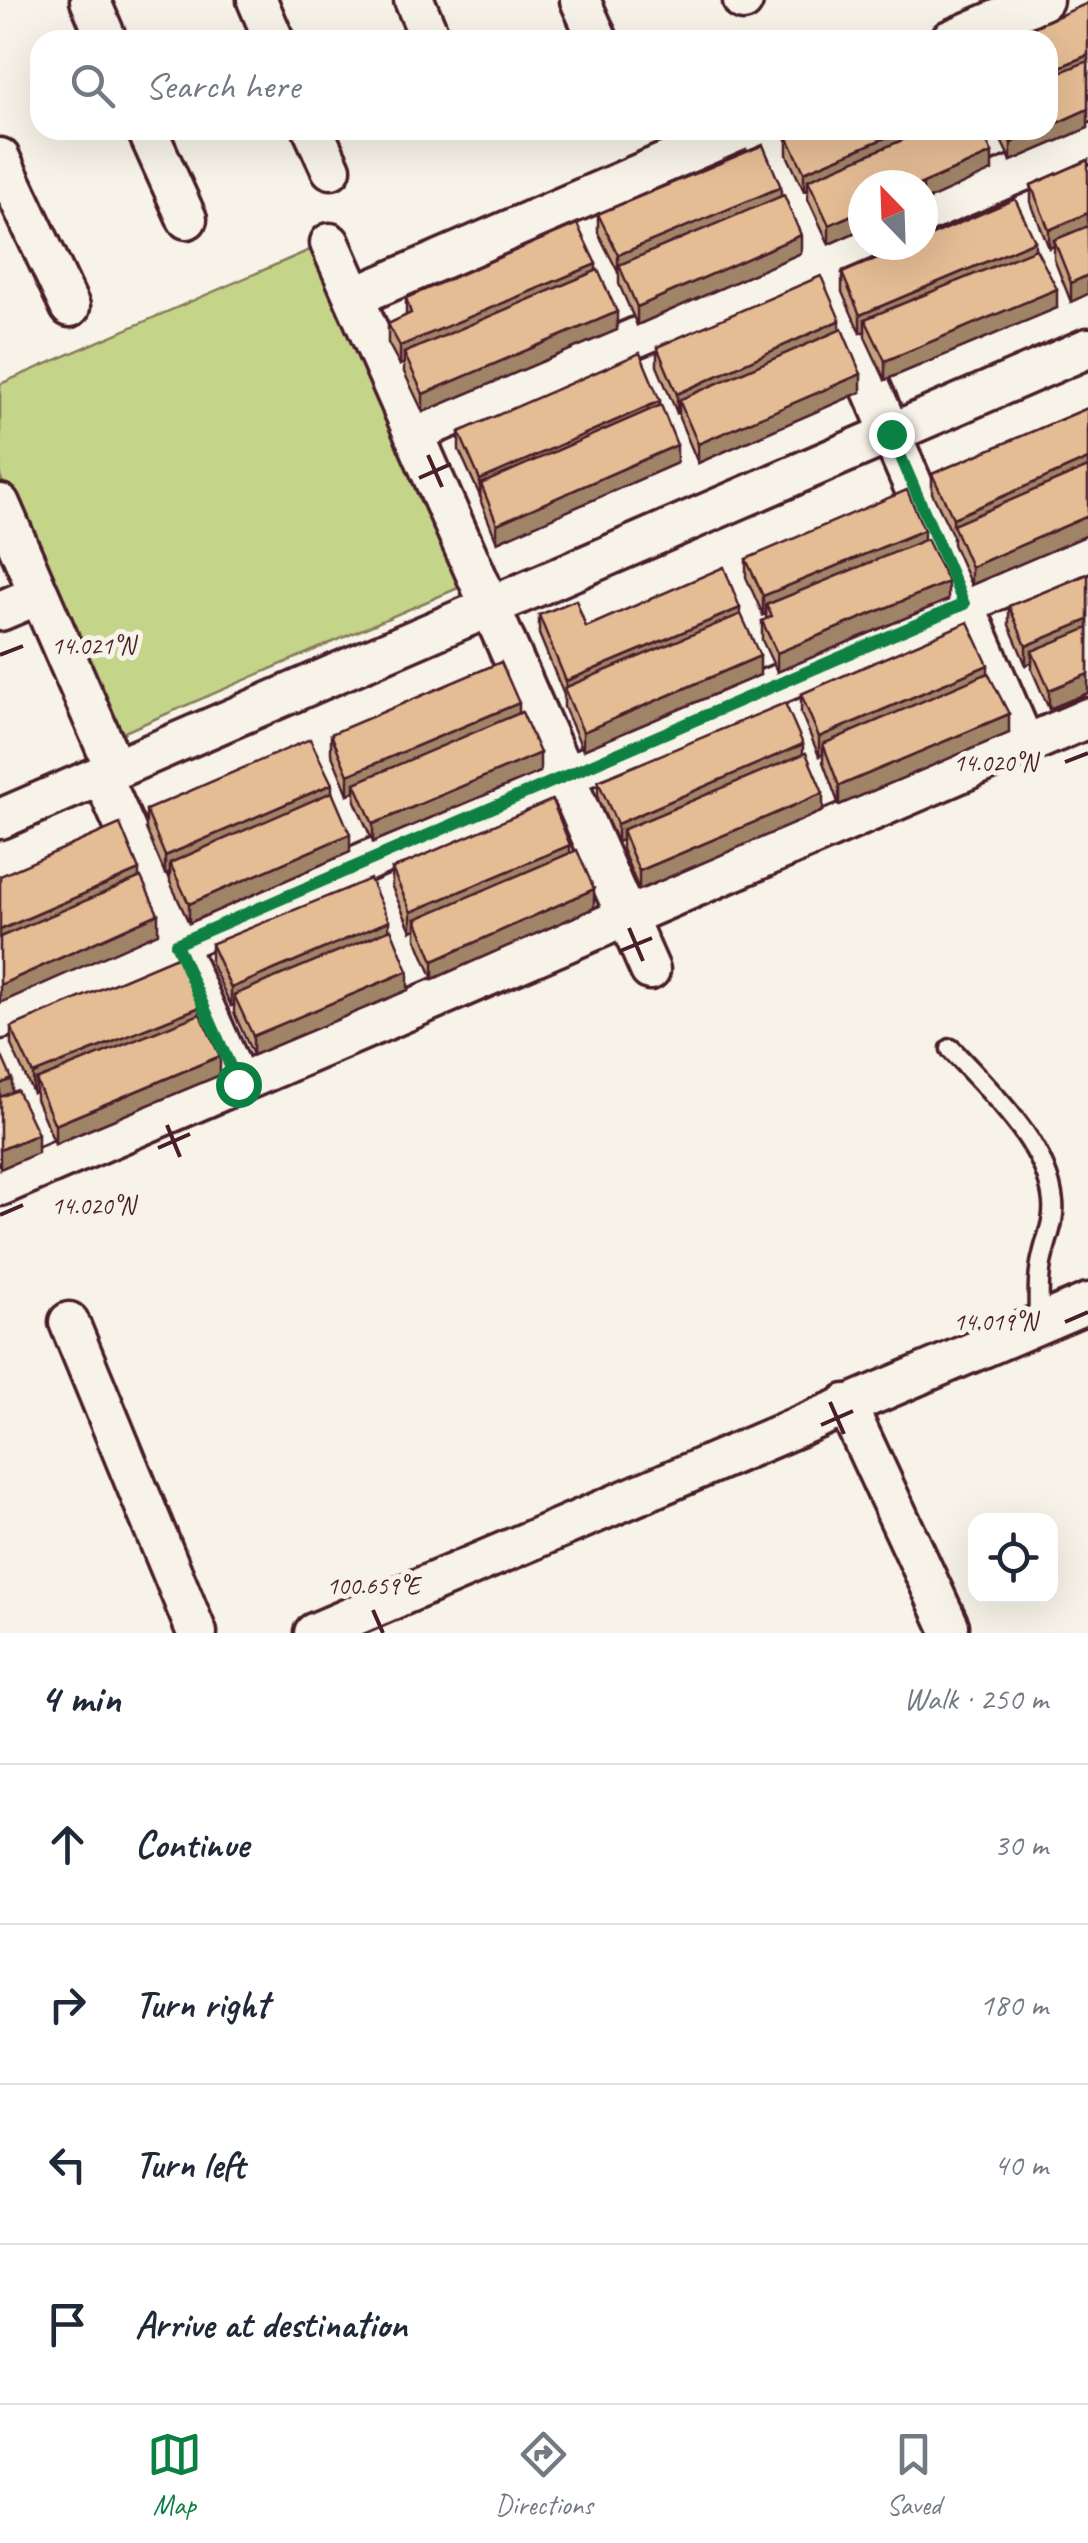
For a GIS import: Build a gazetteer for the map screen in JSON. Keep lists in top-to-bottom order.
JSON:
{
  "north": "top left",
  "page": {
    "search": "Search here",
    "heading": ["4 min", "Walk · 250 m"],
    "list": [
      ["Continue", "30 m"],
      ["Turn right", "180 m"],
      ["Turn left", "40 m"],
      "Arrive at destination"
    ],
    "nav": ["Map", "Directions", "Saved"]
  },
  "coordinates": [
    "14.021°N",
    "14.020°N",
    "14.019°N",
    "100.659°E"
  ]
}
